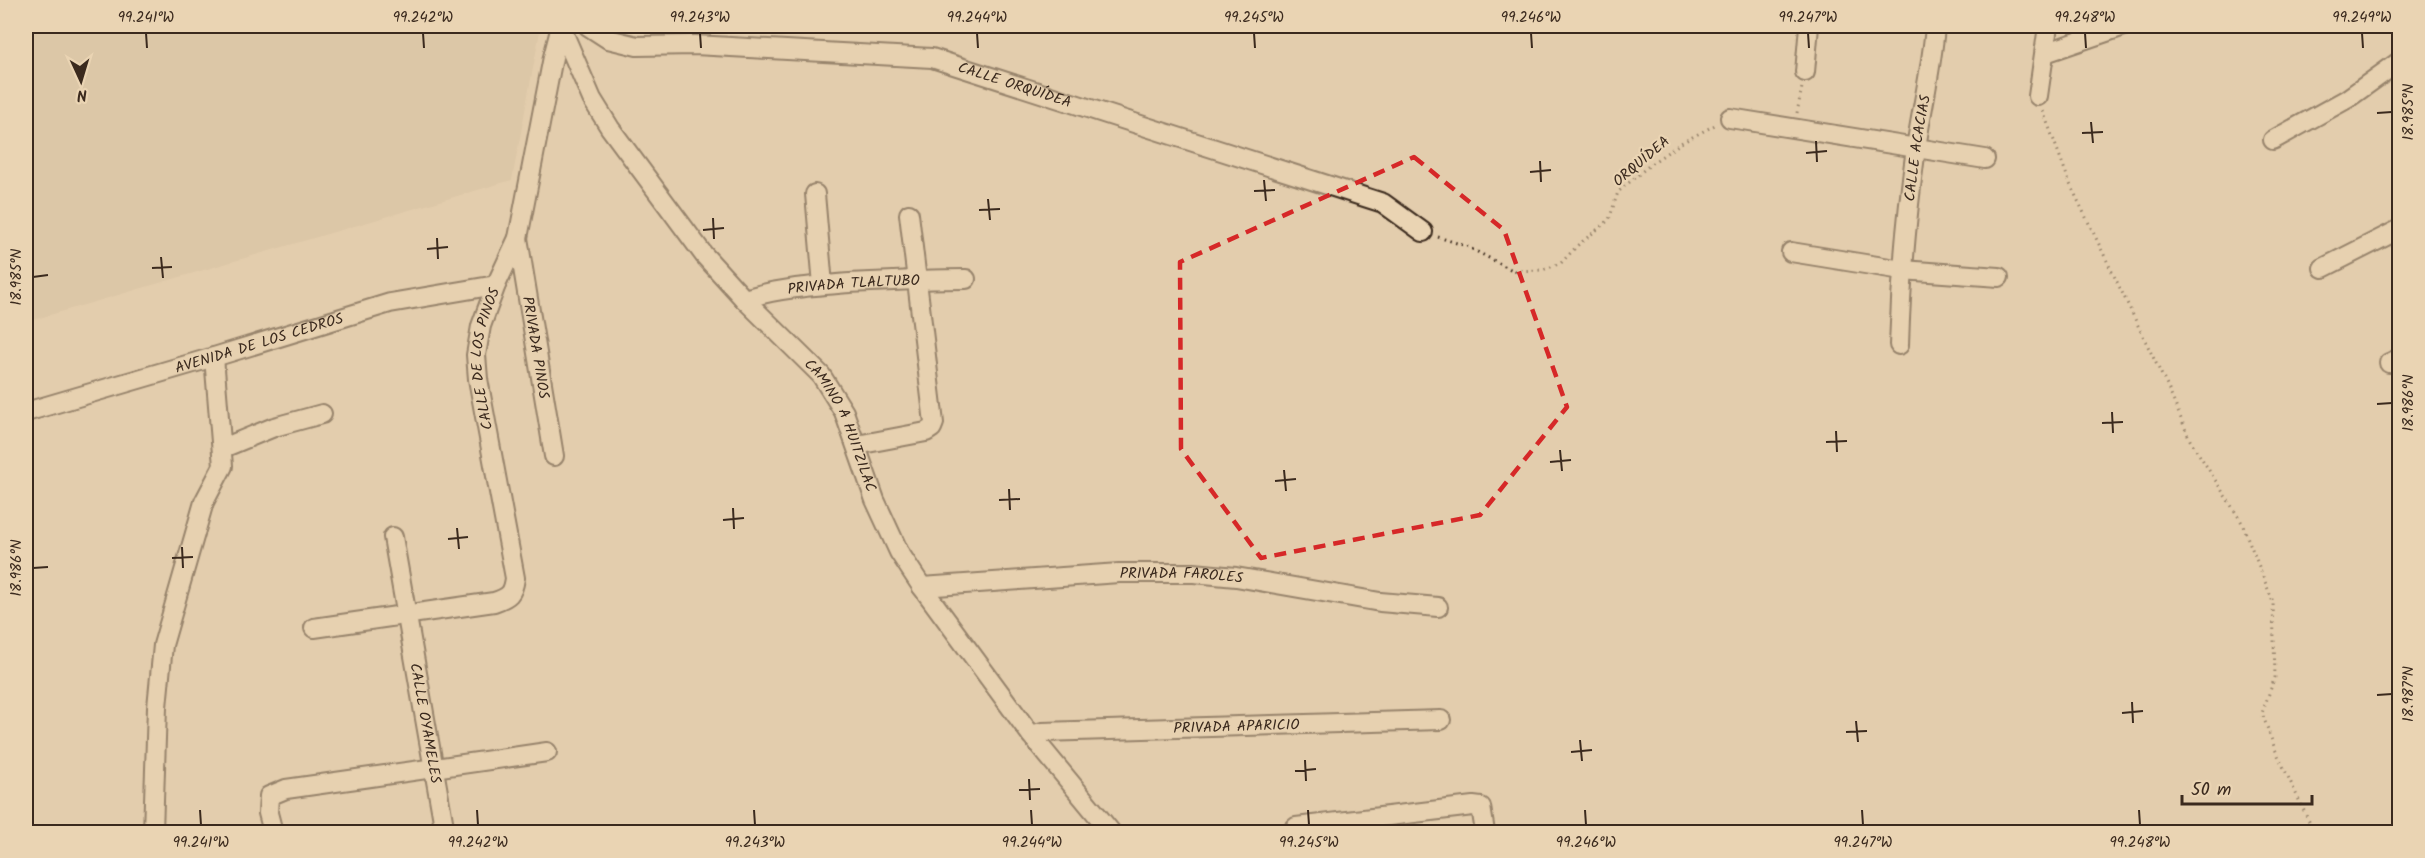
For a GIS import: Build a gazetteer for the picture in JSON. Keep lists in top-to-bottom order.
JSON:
{
  "streets": {
    "street": [
      "CALLE ORQUÍDEA",
      "CALLE ACACIAS",
      "PRIVADA TLALTUBO",
      "AVENIDA DE LOS CEDROS",
      "PRIVADA PINOS",
      "CALLE DE LOS PINOS",
      "CAMINO A HUITZILAC",
      "PRIVADA FAROLES",
      "CALLE OYAMELES",
      "PRIVADA APARICIO"
    ],
    "path": ["ORQUÍDEA"]
  },
  "crossings": [
    ["CALLE ORQUÍDEA", "ORQUÍDEA"],
    ["PRIVADA TLALTUBO", "CAMINO A HUITZILAC"],
    ["AVENIDA DE LOS CEDROS", "CALLE DE LOS PINOS"],
    ["PRIVADA PINOS", "CALLE DE LOS PINOS"],
    ["CALLE DE LOS PINOS", "CAMINO A HUITZILAC"],
    ["CALLE DE LOS PINOS", "CALLE OYAMELES"],
    ["CAMINO A HUITZILAC", "PRIVADA FAROLES"],
    ["CAMINO A HUITZILAC", "PRIVADA APARICIO"]
  ],
  "scale_bar": "50 m",
  "north": "bottom",
  "coordinates": [
    "99.241°W",
    "99.242°W",
    "99.243°W",
    "99.244°W",
    "99.245°W",
    "99.246°W",
    "99.247°W",
    "99.248°W",
    "99.249°W",
    "18.985°N",
    "18.986°N",
    "18.987°N"
  ]
}
